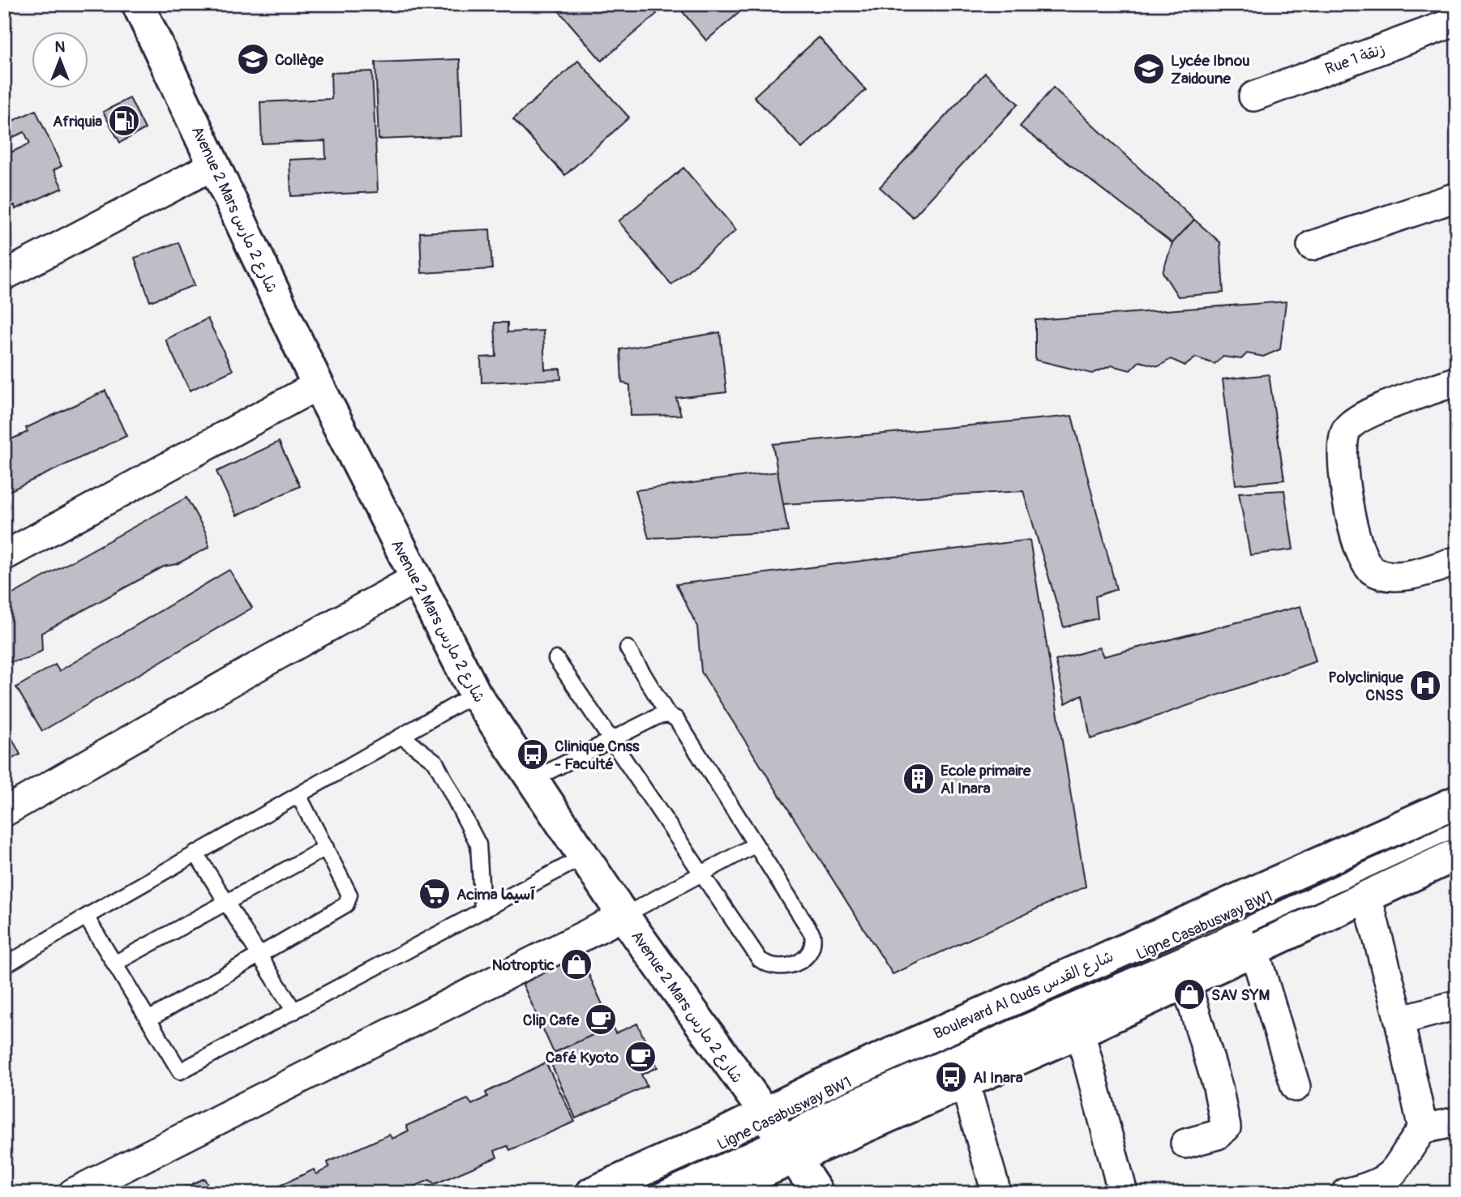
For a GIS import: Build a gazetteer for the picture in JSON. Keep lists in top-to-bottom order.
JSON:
{
  "streets": {
    "main road": ["Avenue 2 Mars شارع 2 مارس", "Boulevard Al Quds شارع القدس"],
    "street": ["Rue 1 زنقة"],
    "lane": ["Ligne Casabusway BW1"]
  },
  "crossings": [
    ["Avenue 2 Mars شارع 2 مارس", "Ligne Casabusway BW1"],
    ["Avenue 2 Mars شارع 2 مارس", "Boulevard Al Quds شارع القدس"],
    ["Ligne Casabusway BW1", "Boulevard Al Quds شارع القدس"]
  ],
  "places": {
    "school or university": ["Collège", "Lycée Ibnou Zaidoune"],
    "fuel station": ["Afriquia"],
    "hospital": ["Polyclinique CNSS"],
    "bus stop": ["Clinique Cnss - Faculté", "Al Inara"],
    "building": ["Ecole primaire Al Inara"],
    "supermarket": ["Acima آسيما"],
    "shop": ["Notroptic", "SAV SYM"],
    "cafe": ["Clip Cafe", "Café Kyoto"]
  },
  "north": "top"
}
